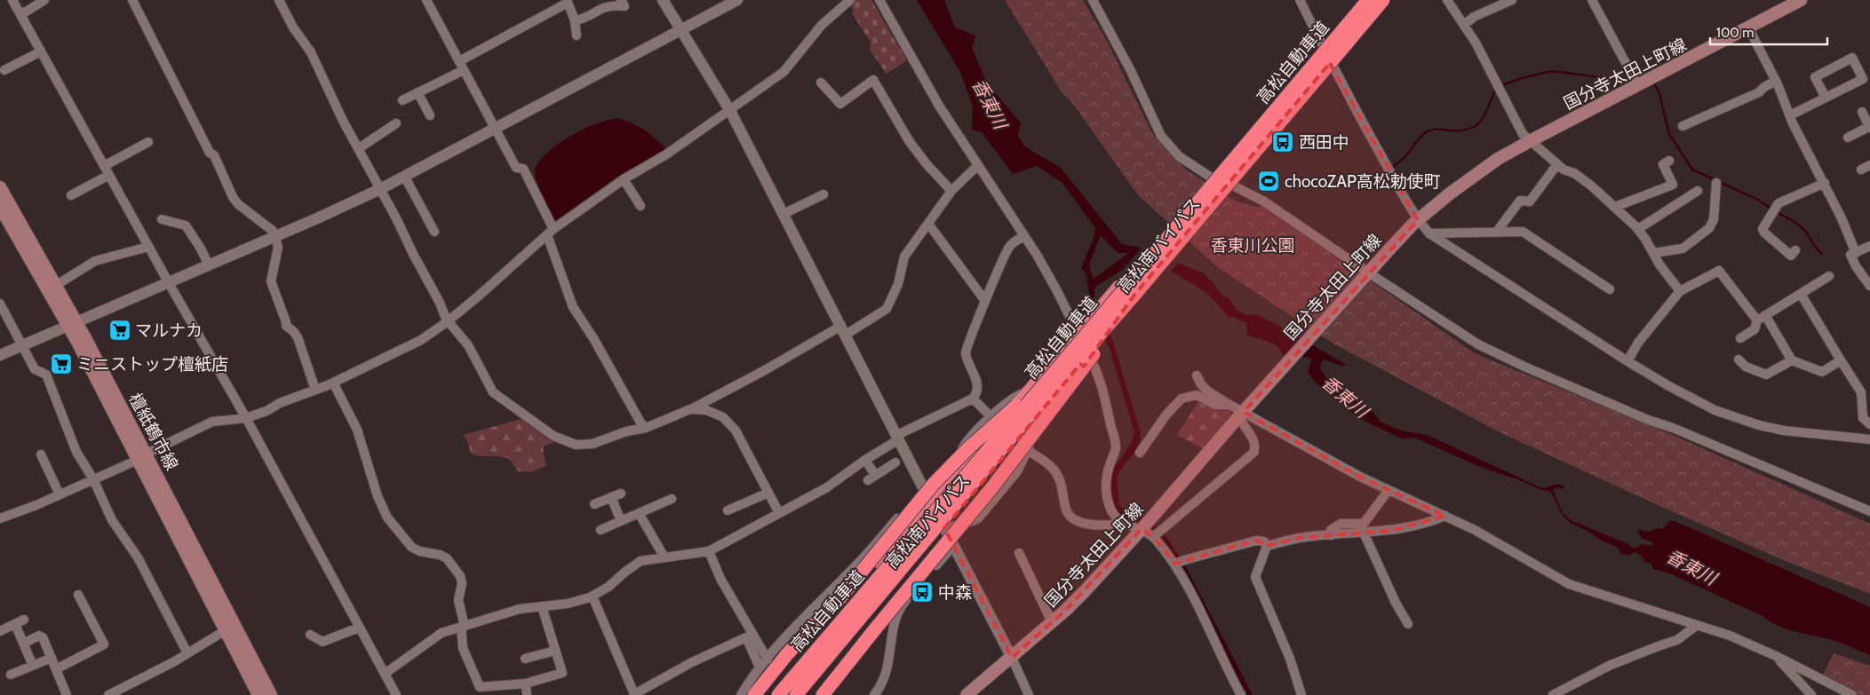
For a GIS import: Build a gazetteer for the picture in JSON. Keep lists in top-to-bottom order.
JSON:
{
  "streets": {
    "highway": ["高松自動車道", "高松南バイパス"],
    "main road": ["国分寺太田上町線", "檀紙鶴市線"]
  },
  "crossings": [
    ["高松自動車道", "高松南バイパス"]
  ],
  "water": ["香東川"],
  "parks": ["香東川公園"],
  "places": {
    "bus stop": ["西田中", "中森"],
    "sports": ["chocoZAP高松勅使町"],
    "supermarket": ["マルナカ", "ミニストップ檀紙店"]
  },
  "scale_bar": "100 m"
}
